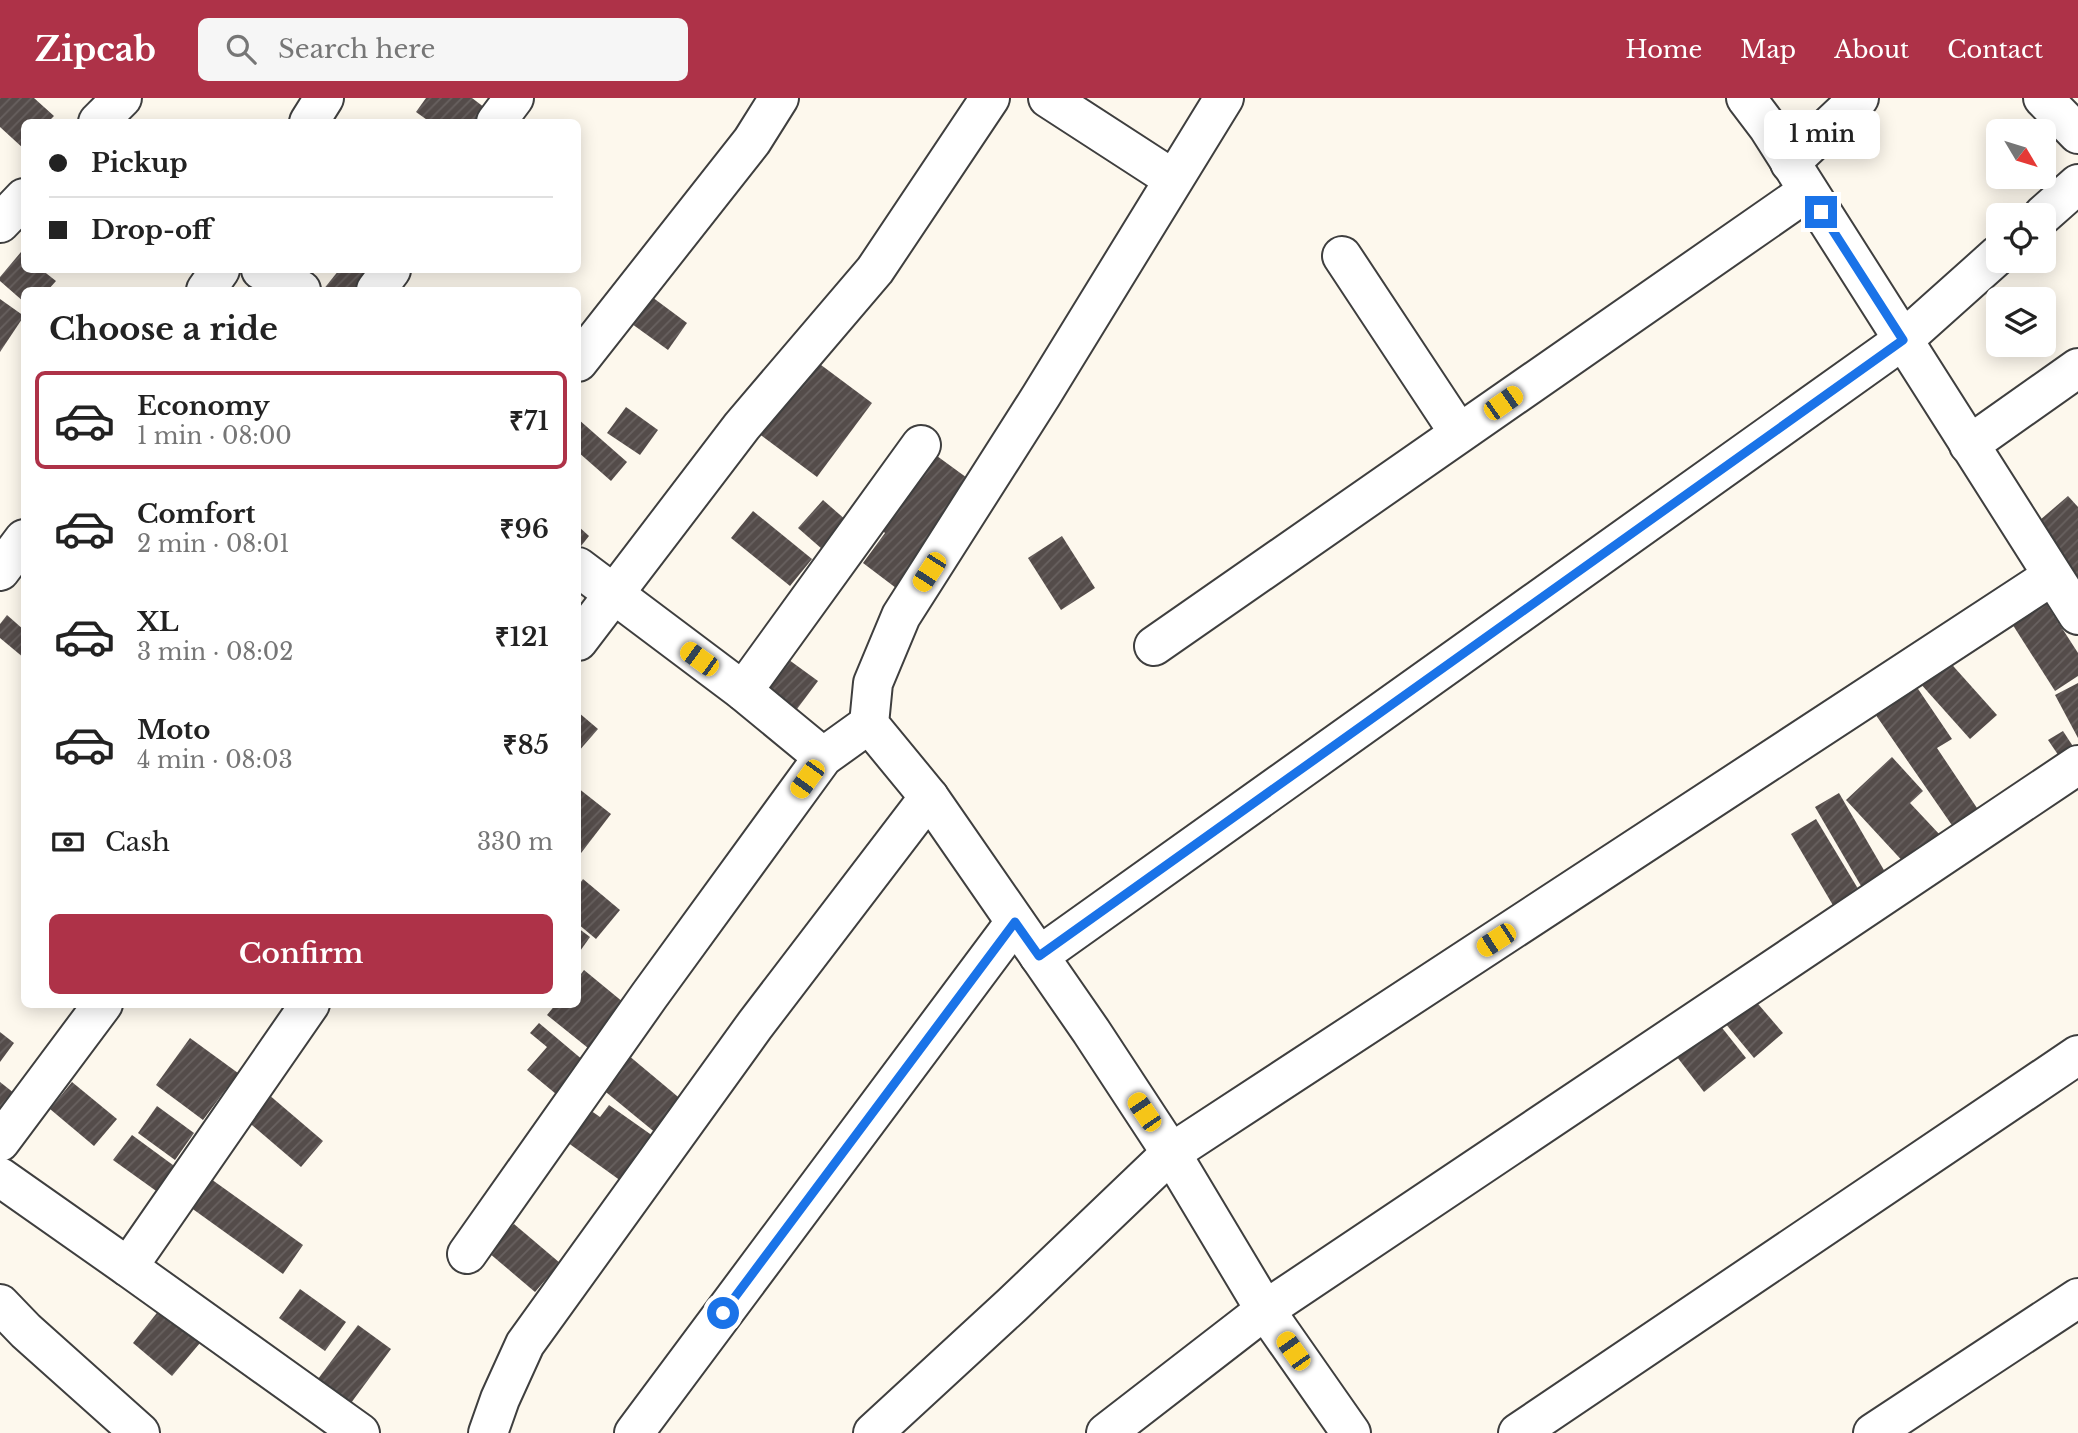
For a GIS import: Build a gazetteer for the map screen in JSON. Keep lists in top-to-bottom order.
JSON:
{
  "north": "bottom right",
  "page": {
    "header": "Zipcab",
    "search": "Search here",
    "nav": [
      "Home",
      "Map",
      "About",
      "Contact"
    ],
    "bubble": "1 min",
    "banner": ["Pickup", "Drop-off"],
    "heading": "Choose a ride",
    "list": [
      {
        "name": "Economy",
        "note": "1 min · 08:00",
        "value": "₹71"
      },
      {
        "name": "Comfort",
        "note": "2 min · 08:01",
        "value": "₹96"
      },
      {
        "name": "XL",
        "note": "3 min · 08:02",
        "value": "₹121"
      },
      {
        "name": "Moto",
        "note": "4 min · 08:03",
        "value": "₹85"
      }
    ],
    "pay": ["Cash", "330 m"],
    "buttons": "Confirm"
  }
}
